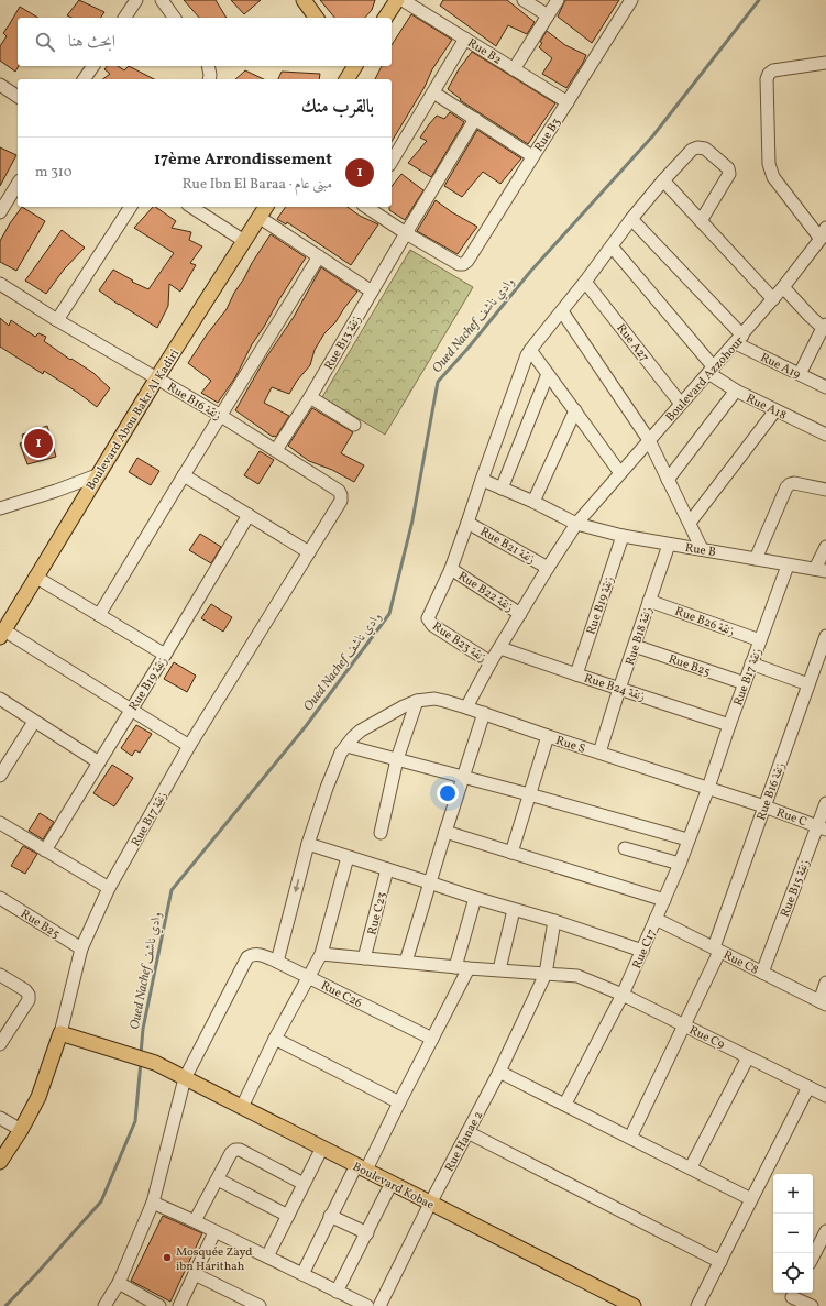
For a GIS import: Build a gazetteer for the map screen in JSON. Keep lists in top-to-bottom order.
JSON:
{
  "streets": {
    "main road": ["Boulevard Abou Bakr Al Kadiri", "Rue B17 زنقة", "Boulevard Kobae"],
    "street": [
      "Rue B2",
      "Rue B3",
      "Rue B13 زنقة",
      "Rue A27",
      "Rue A19",
      "Boulevard Azzohour",
      "Rue B16 زنقة",
      "Rue A18",
      "Rue B21 زنقة",
      "Rue B",
      "Rue B22 زنقة",
      "Rue B19 زنقة",
      "Rue B26 زنقة",
      "Rue B18 زنقة",
      "Rue B23 زنقة",
      "Rue B25",
      "Rue B24 زنقة",
      "Rue S",
      "Rue C",
      "Rue B15 زنقة",
      "Rue C23",
      "Rue C17",
      "Rue C8",
      "Rue C26",
      "Rue C9",
      "Rue Hanae 2"
    ]
  },
  "crossings": [
    ["Rue B2", "Rue B3"],
    ["Rue B3", "Rue B13 زنقة"],
    ["Rue B13 زنقة", "Rue B16 زنقة"],
    ["Rue A27", "Boulevard Azzohour"],
    ["Rue A19", "Boulevard Azzohour"],
    ["Boulevard Azzohour", "Rue A18"],
    ["Boulevard Azzohour", "Rue B21 زنقة"],
    ["Boulevard Azzohour", "Rue B"],
    ["Boulevard Azzohour", "Rue B22 زنقة"],
    ["Boulevard Azzohour", "Rue B23 زنقة"],
    ["Boulevard Azzohour", "Rue B24 زنقة"],
    ["Boulevard Azzohour", "Rue S"],
    ["Rue B16 زنقة", "Boulevard Abou Bakr Al Kadiri"],
    ["Rue B16 زنقة", "Rue B17 زنقة"],
    ["Rue B16 زنقة", "Rue C"],
    ["Rue B16 زنقة", "Rue C8"],
    ["Rue B16 زنقة", "Rue C9"],
    ["Rue B", "Rue B19 زنقة"],
    ["Rue B", "Rue B18 زنقة"],
    ["Rue B", "Rue B17 زنقة"],
    ["Rue B22 زنقة", "Rue B23 زنقة"],
    ["Rue B19 زنقة", "Rue B24 زنقة"],
    ["Rue B26 زنقة", "Rue B18 زنقة"],
    ["Rue B26 زنقة", "Rue B17 زنقة"],
    ["Rue B18 زنقة", "Rue B25"],
    ["Rue B18 زنقة", "Rue B24 زنقة"],
    ["Rue B18 زنقة", "Rue S"],
    ["Rue B25", "Rue B17 زنقة"],
    ["Rue B17 زنقة", "Rue B24 زنقة"],
    ["Rue B17 زنقة", "Rue S"],
    ["Rue B17 زنقة", "Rue C"],
    ["Rue B17 زنقة", "Rue C17"],
    ["Rue B17 زنقة", "Boulevard Kobae"],
    ["Rue S", "Rue C"],
    ["Rue S", "Rue C17"],
    ["Rue C", "Rue B15 زنقة"],
    ["Rue C", "Rue C17"],
    ["Rue B15 زنقة", "Rue C8"],
    ["Rue C23", "Rue C9"],
    ["Rue C17", "Rue C8"],
    ["Rue C17", "Rue C9"],
    ["Rue C26", "Boulevard Kobae"],
    ["Rue C9", "Rue Hanae 2"],
    ["Rue Hanae 2", "Boulevard Kobae"]
  ],
  "water": ["Oued Nachef وادي ناشف"],
  "places": ["Mosquée Zayd ibn Harithah"],
  "page": {
    "search": "ابحث هنا",
    "heading": "بالقرب منك",
    "list": [
      {
        "mark": "1",
        "name": "17ème Arrondissement",
        "note": "مبنى عام · Rue Ibn El Baraa",
        "value": "310 m"
      }
    ],
    "pins": "1",
    "map_buttons": ["+", "−"]
  }
}
